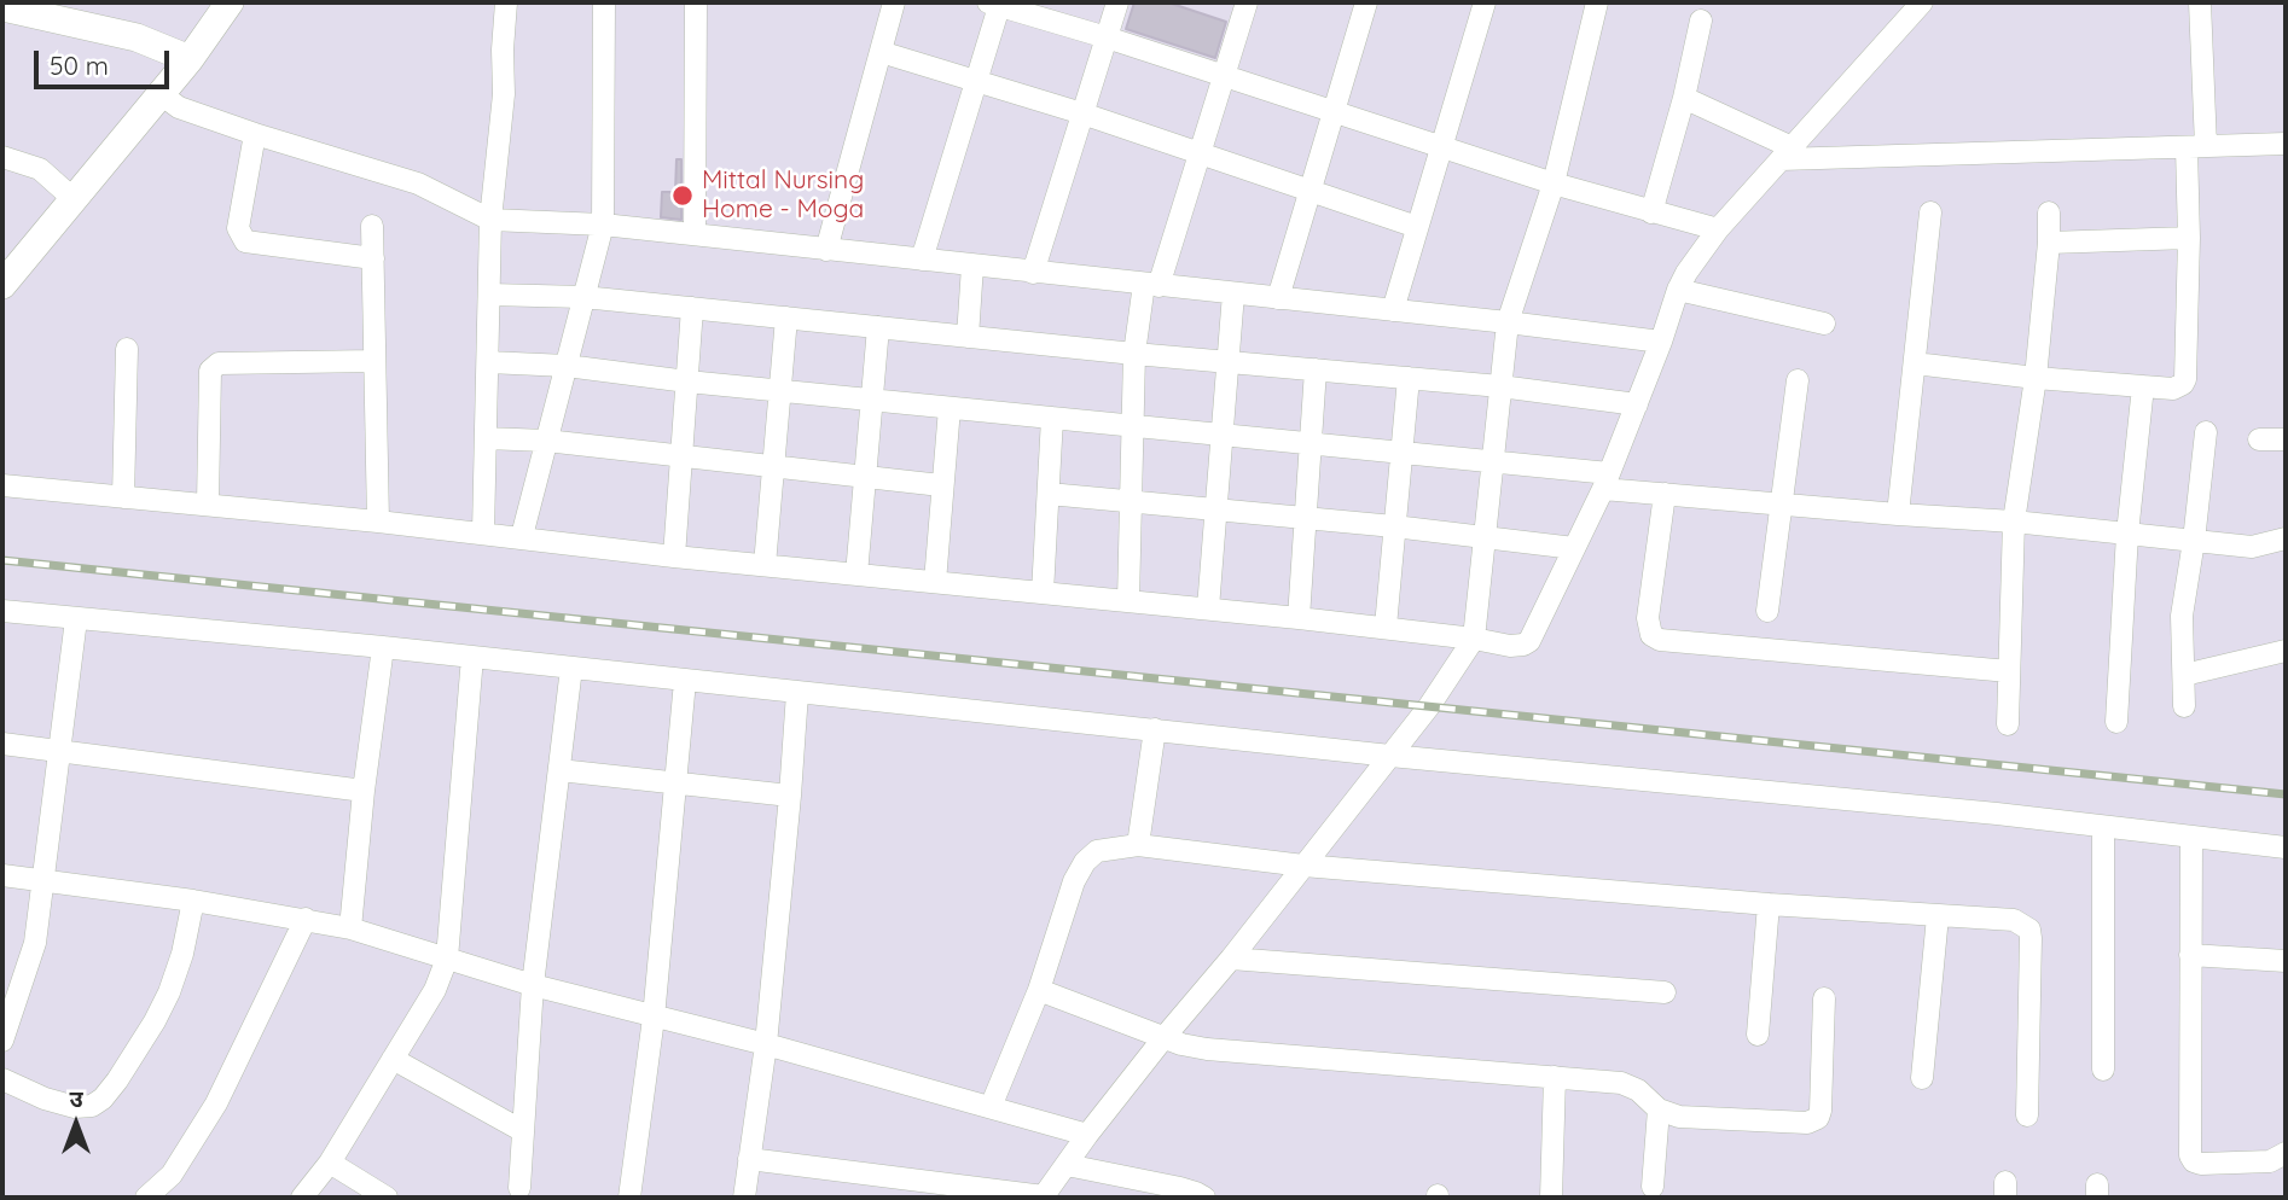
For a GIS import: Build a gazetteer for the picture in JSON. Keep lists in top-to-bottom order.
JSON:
{
  "places": ["Mittal Nursing Home - Moga"],
  "scale_bar": "50 m",
  "north": "top"
}
